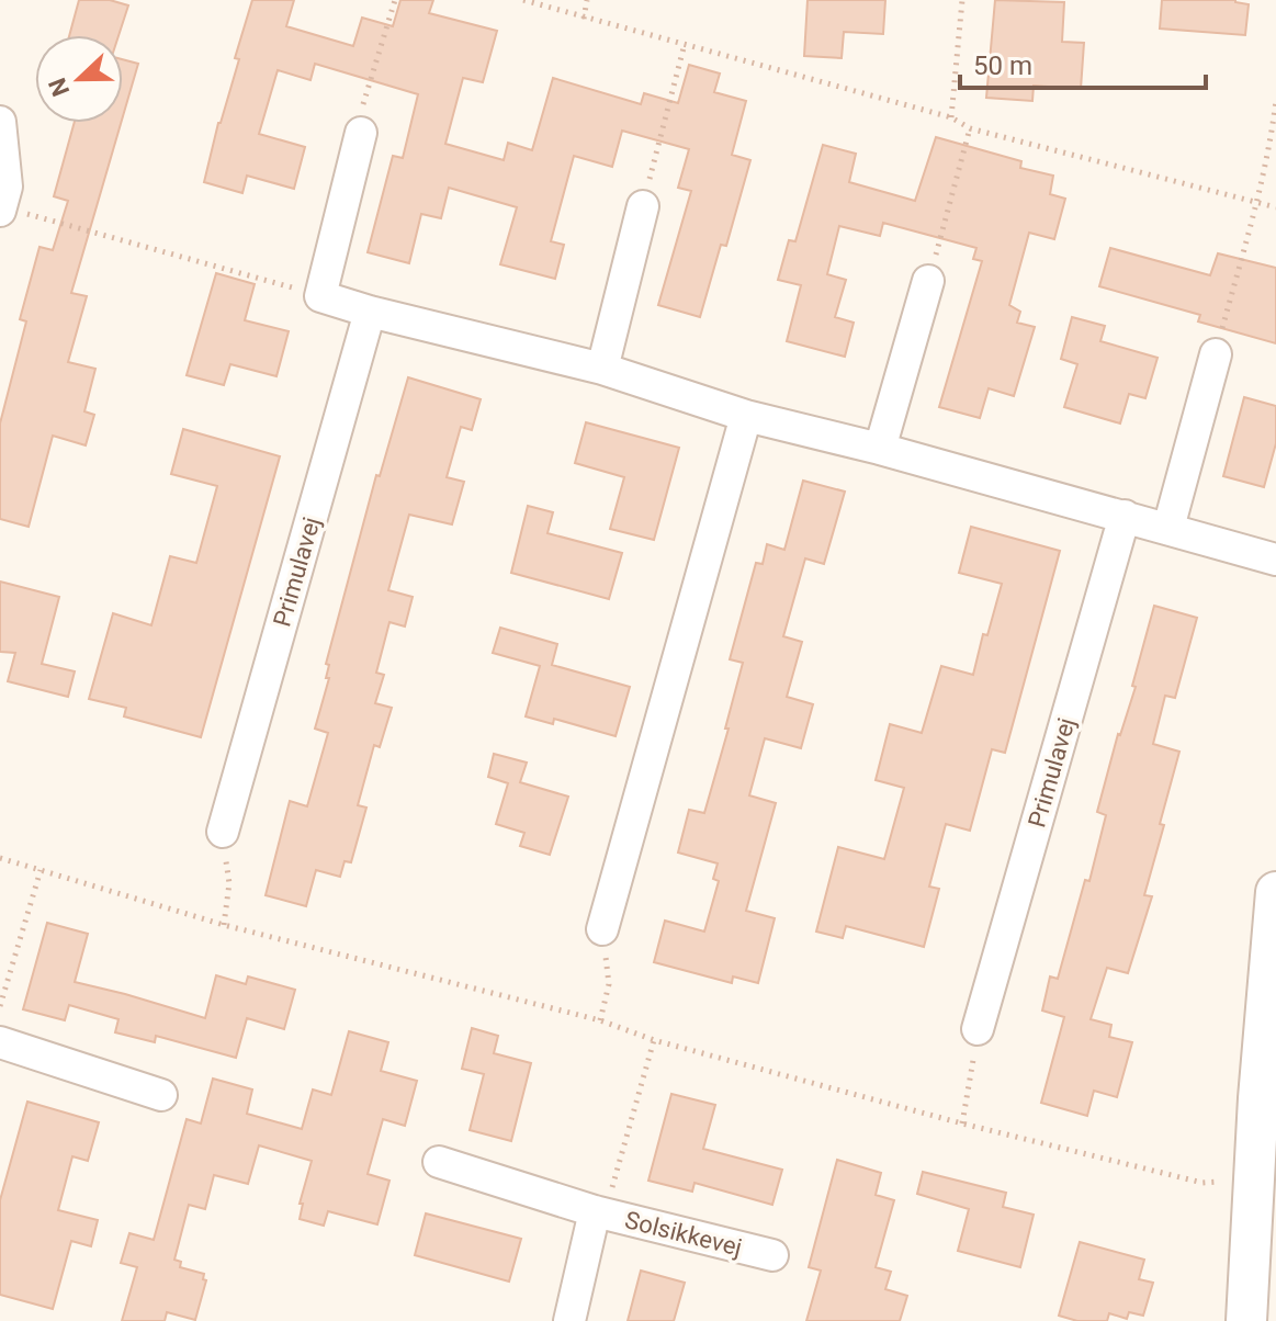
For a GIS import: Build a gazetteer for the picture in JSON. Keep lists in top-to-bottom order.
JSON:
{
  "streets": {
    "street": ["Primulavej", "Solsikkevej"]
  },
  "scale_bar": "50 m",
  "north": "left"
}
